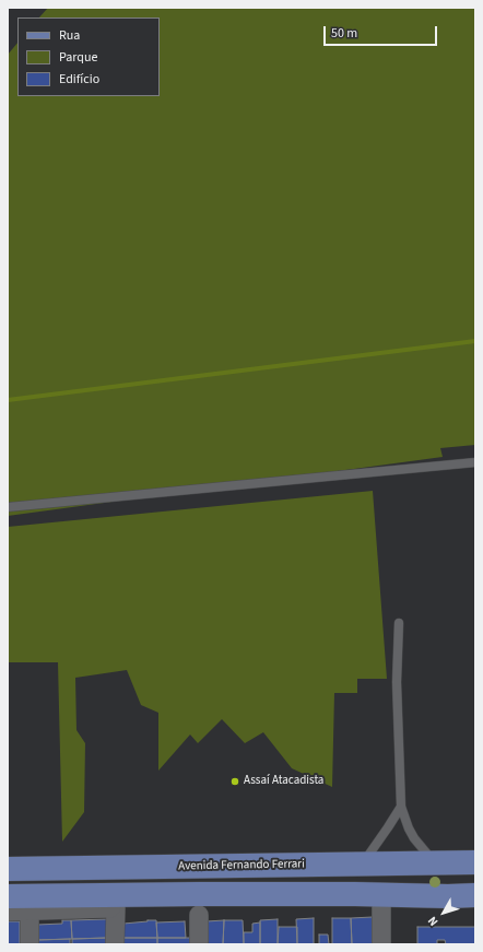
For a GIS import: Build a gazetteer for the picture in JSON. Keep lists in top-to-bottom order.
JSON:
{
  "streets": {
    "main road": ["Avenida Fernando Ferrari"]
  },
  "places": ["Assaí Atacadista"],
  "legend": ["Rua", "Parque", "Edifício"],
  "scale_bar": "50 m",
  "north": "bottom left"
}
